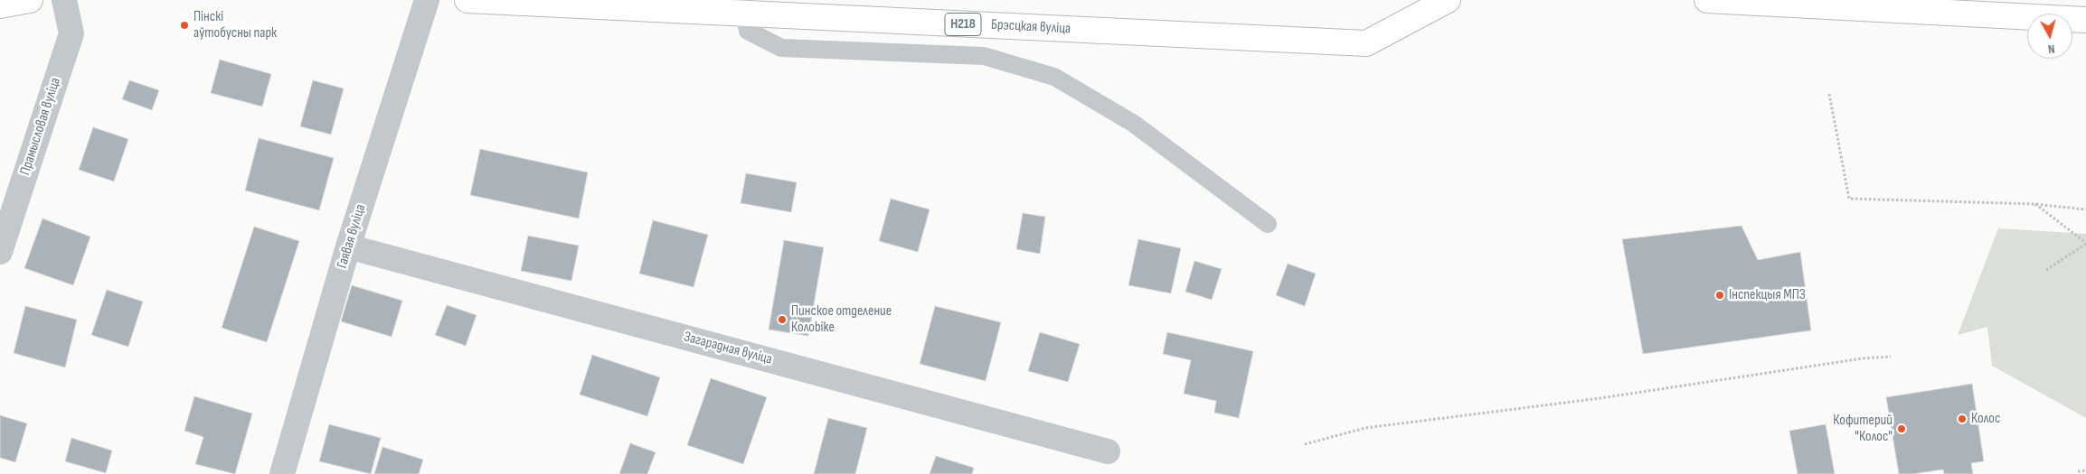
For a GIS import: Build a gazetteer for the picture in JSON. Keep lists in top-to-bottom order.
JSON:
{
  "streets": {
    "main road": ["Н218", "Брэсцкая вуліца"],
    "street": ["Прамысловая вуліца", "Гаявая вуліца", "Загарадная вуліца"]
  },
  "crossings": [
    ["Гаявая вуліца", "Загарадная вуліца"]
  ],
  "places": [
    "Пінскі аўтобусны парк",
    "Інспекцыя МПЗ",
    "Пинское отделение Колоbike",
    "Колос",
    "Кофитерий \"Колос\""
  ],
  "north": "bottom"
}
